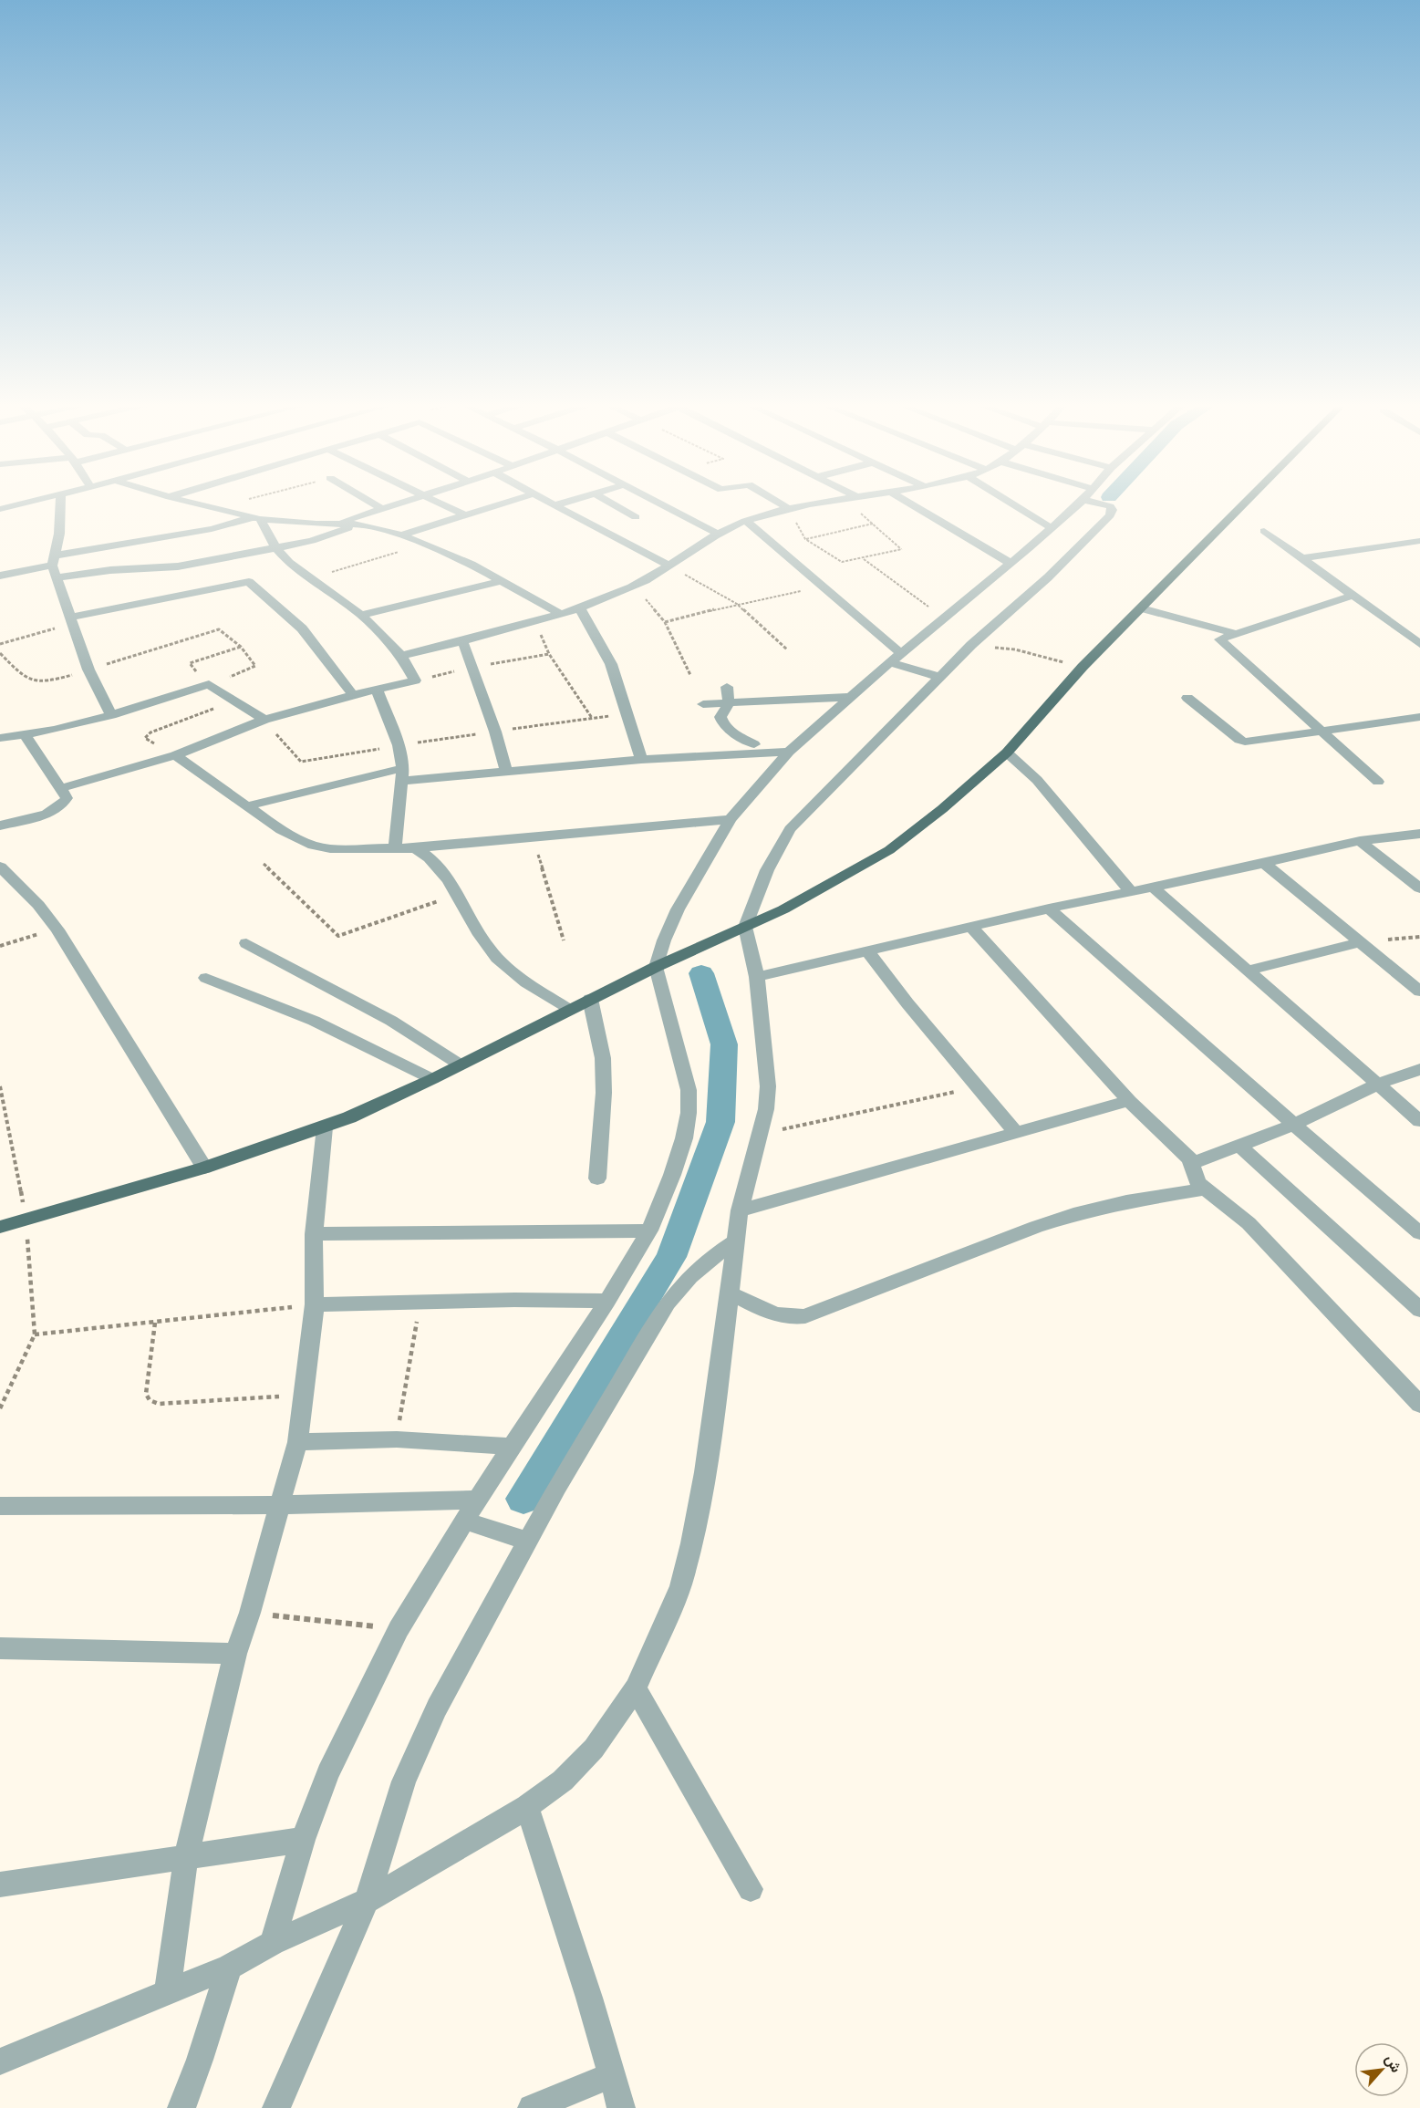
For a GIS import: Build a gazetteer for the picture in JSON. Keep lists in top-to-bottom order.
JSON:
{
  "north": "top right"
}
